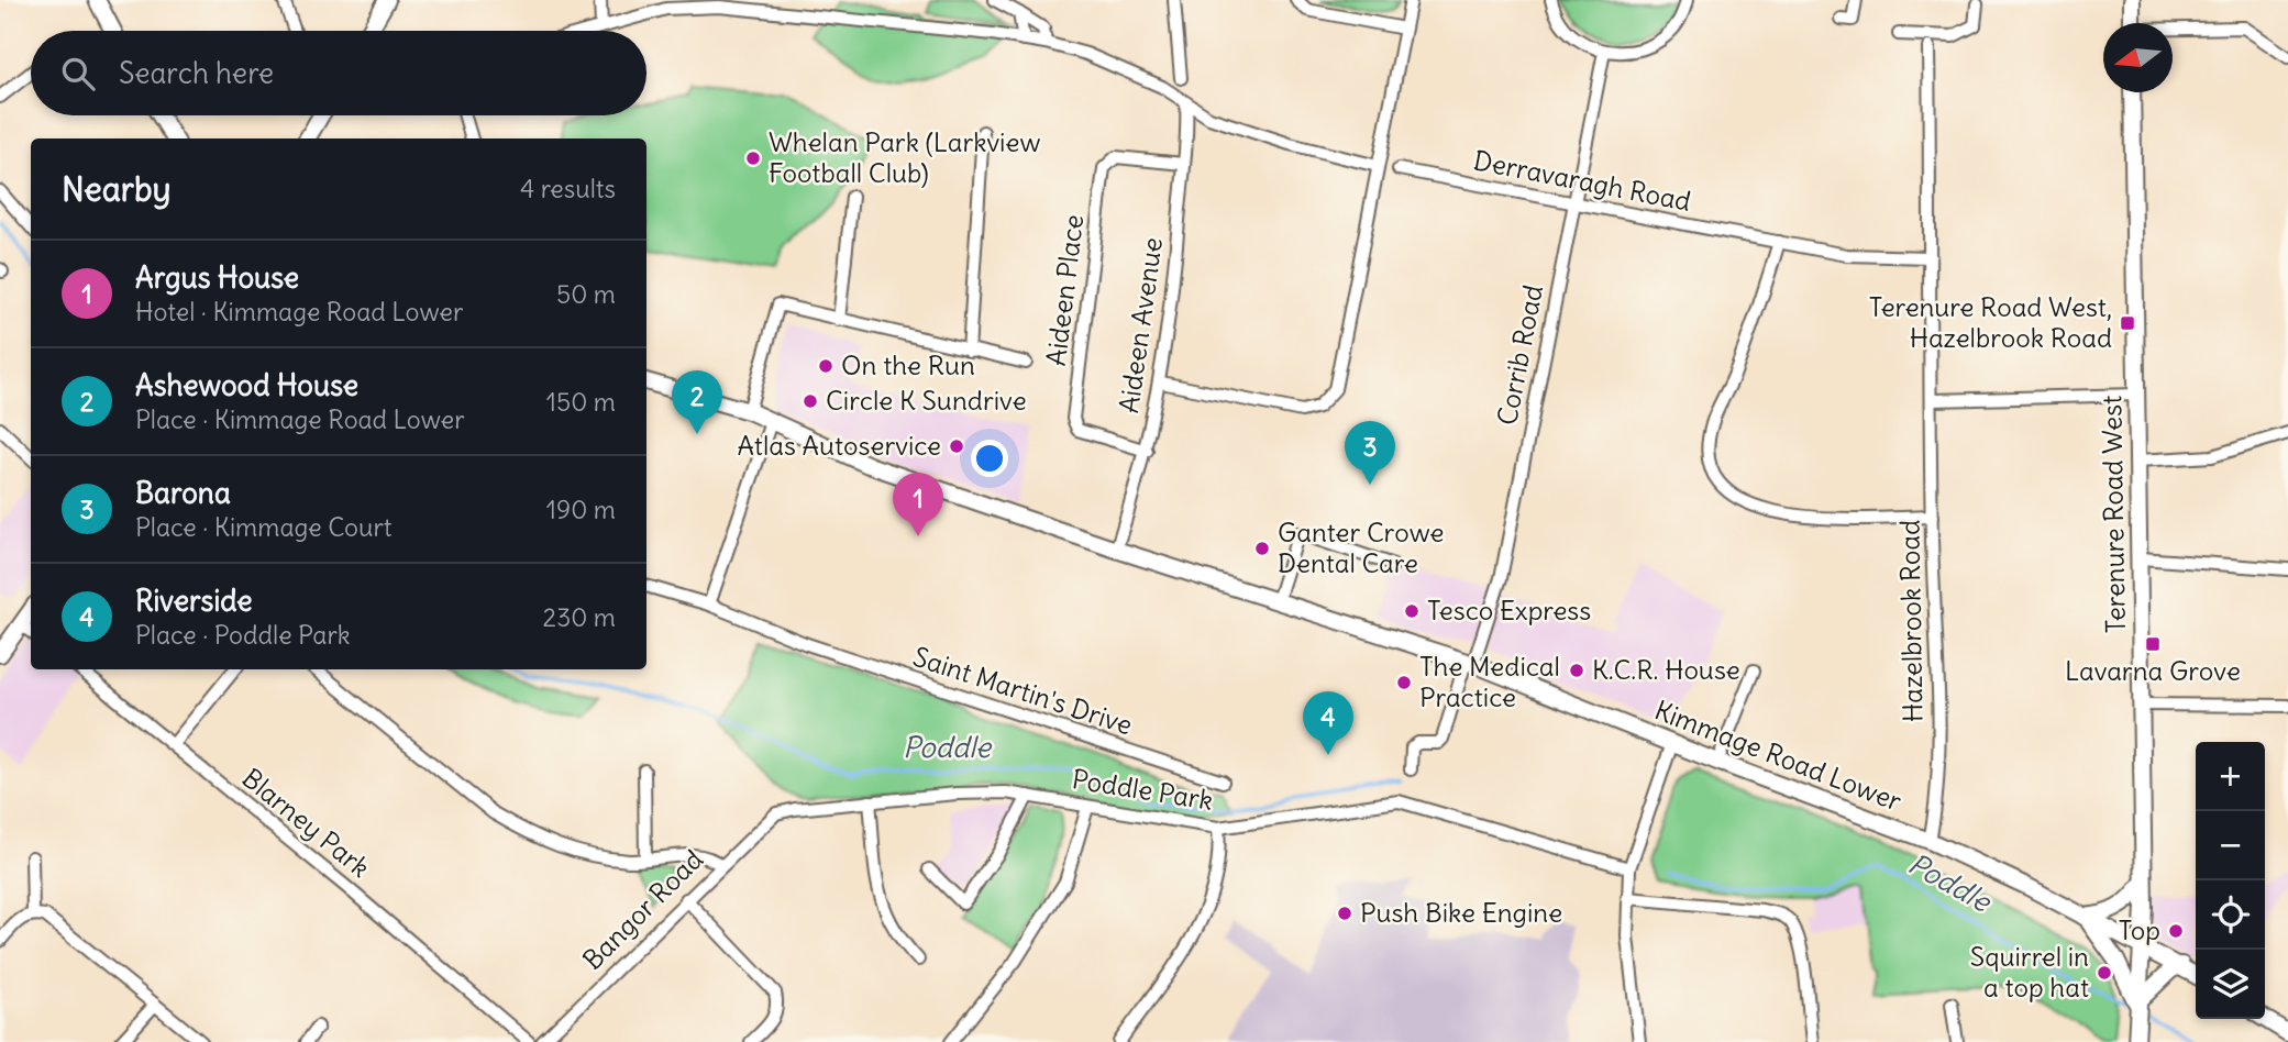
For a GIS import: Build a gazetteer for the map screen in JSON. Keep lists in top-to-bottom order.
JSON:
{
  "streets": {
    "main road": ["Terenure Road West", "Kimmage Road Lower"],
    "street": [
      "Derravaragh Road",
      "Aideen Place",
      "Aideen Avenue",
      "Corrib Road",
      "Hazelbrook Road",
      "Saint Martin's Drive",
      "Poddle Park",
      "Blarney Park",
      "Bangor Road"
    ]
  },
  "crossings": [
    ["Derravaragh Road", "Corrib Road"],
    ["Derravaragh Road", "Hazelbrook Road"],
    ["Aideen Place", "Aideen Avenue"],
    ["Aideen Avenue", "Kimmage Road Lower"],
    ["Corrib Road", "Kimmage Road Lower"],
    ["Terenure Road West", "Kimmage Road Lower"],
    ["Hazelbrook Road", "Kimmage Road Lower"],
    ["Poddle Park", "Bangor Road"]
  ],
  "water": ["Poddle"],
  "places": {
    "other": [
      "Whelan Park (Larkview Football Club)",
      "On the Run",
      "Circle K Sundrive",
      "Atlas Autoservice",
      "Ganter Crowe Dental Care",
      "Tesco Express",
      "K.C.R. House",
      "The Medical Practice",
      "Push Bike Engine",
      "Top",
      "Squirrel in a top hat"
    ],
    "transit": ["Terenure Road West, Hazelbrook Road", "Lavarna Grove"]
  },
  "north": "left",
  "page": {
    "search": "Search here",
    "heading": ["Nearby", "4 results"],
    "list": [
      {
        "mark": "1",
        "name": "Argus House",
        "note": "Hotel · Kimmage Road Lower",
        "value": "50 m"
      },
      {
        "mark": "2",
        "name": "Ashewood House",
        "note": "Place · Kimmage Road Lower",
        "value": "150 m"
      },
      {
        "mark": "3",
        "name": "Barona",
        "note": "Place · Kimmage Court",
        "value": "190 m"
      },
      {
        "mark": "4",
        "name": "Riverside",
        "note": "Place · Poddle Park",
        "value": "230 m"
      }
    ],
    "pins": [
      "2",
      "3",
      "1",
      "4"
    ],
    "map_buttons": ["+", "−"]
  }
}
